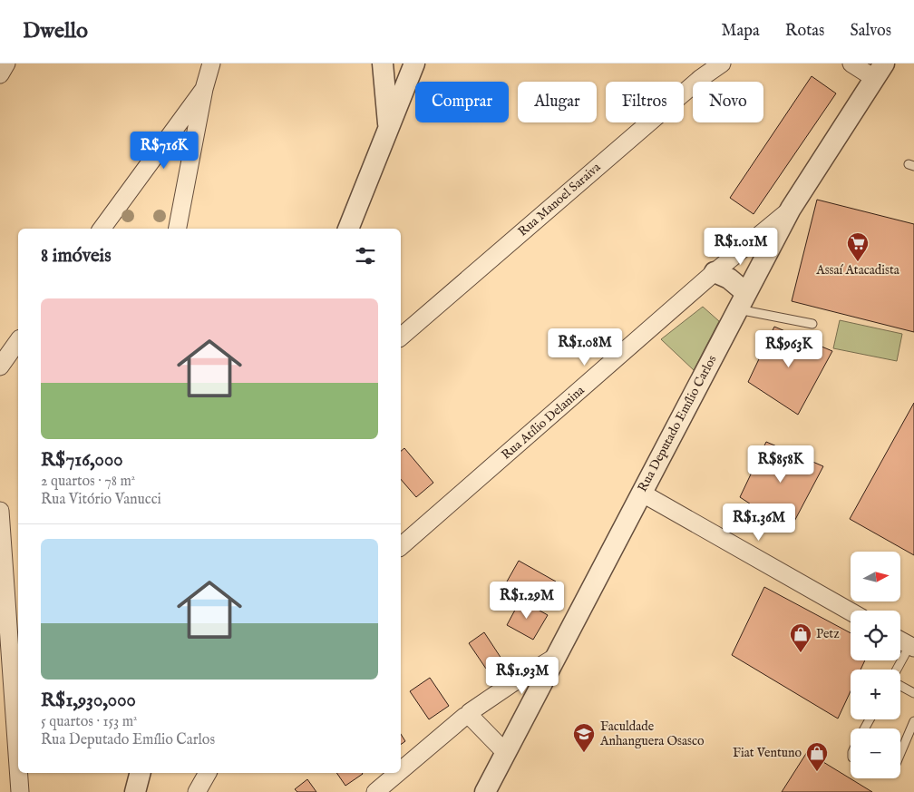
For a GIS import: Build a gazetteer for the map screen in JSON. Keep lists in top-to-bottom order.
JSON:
{
  "streets": {
    "street": ["Rua Manoel Saraiva", "Rua Atílio Delanina", "Rua Deputado Emílio Carlos"]
  },
  "crossings": [
    ["Rua Atílio Delanina", "Rua Deputado Emílio Carlos"]
  ],
  "places": {
    "supermarket": ["Assaí Atacadista"],
    "shop": ["Petz", "Fiat Ventuno"],
    "school or university": ["Faculdade Anhanguera Osasco"]
  },
  "north": "right",
  "page": {
    "header": "Dwello",
    "nav": ["Mapa", "Rotas", "Salvos"],
    "chip": [
      "Comprar",
      "Alugar",
      "Filtros",
      "Novo"
    ],
    "price": [
      "R$716K",
      "R$1.01M",
      "R$1.08M",
      "R$963K",
      "R$858K",
      "R$1.36M",
      "R$1.29M",
      "R$1.93M"
    ],
    "heading": "8 imóveis",
    "list": [
      {
        "name": "R$716,000",
        "note": "2 quartos · 78 m² · Rua Vitório Vanucci"
      },
      {
        "name": "R$1,930,000",
        "note": "5 quartos · 153 m² · Rua Deputado Emílio Carlos"
      }
    ],
    "map_buttons": ["+", "−"]
  }
}
